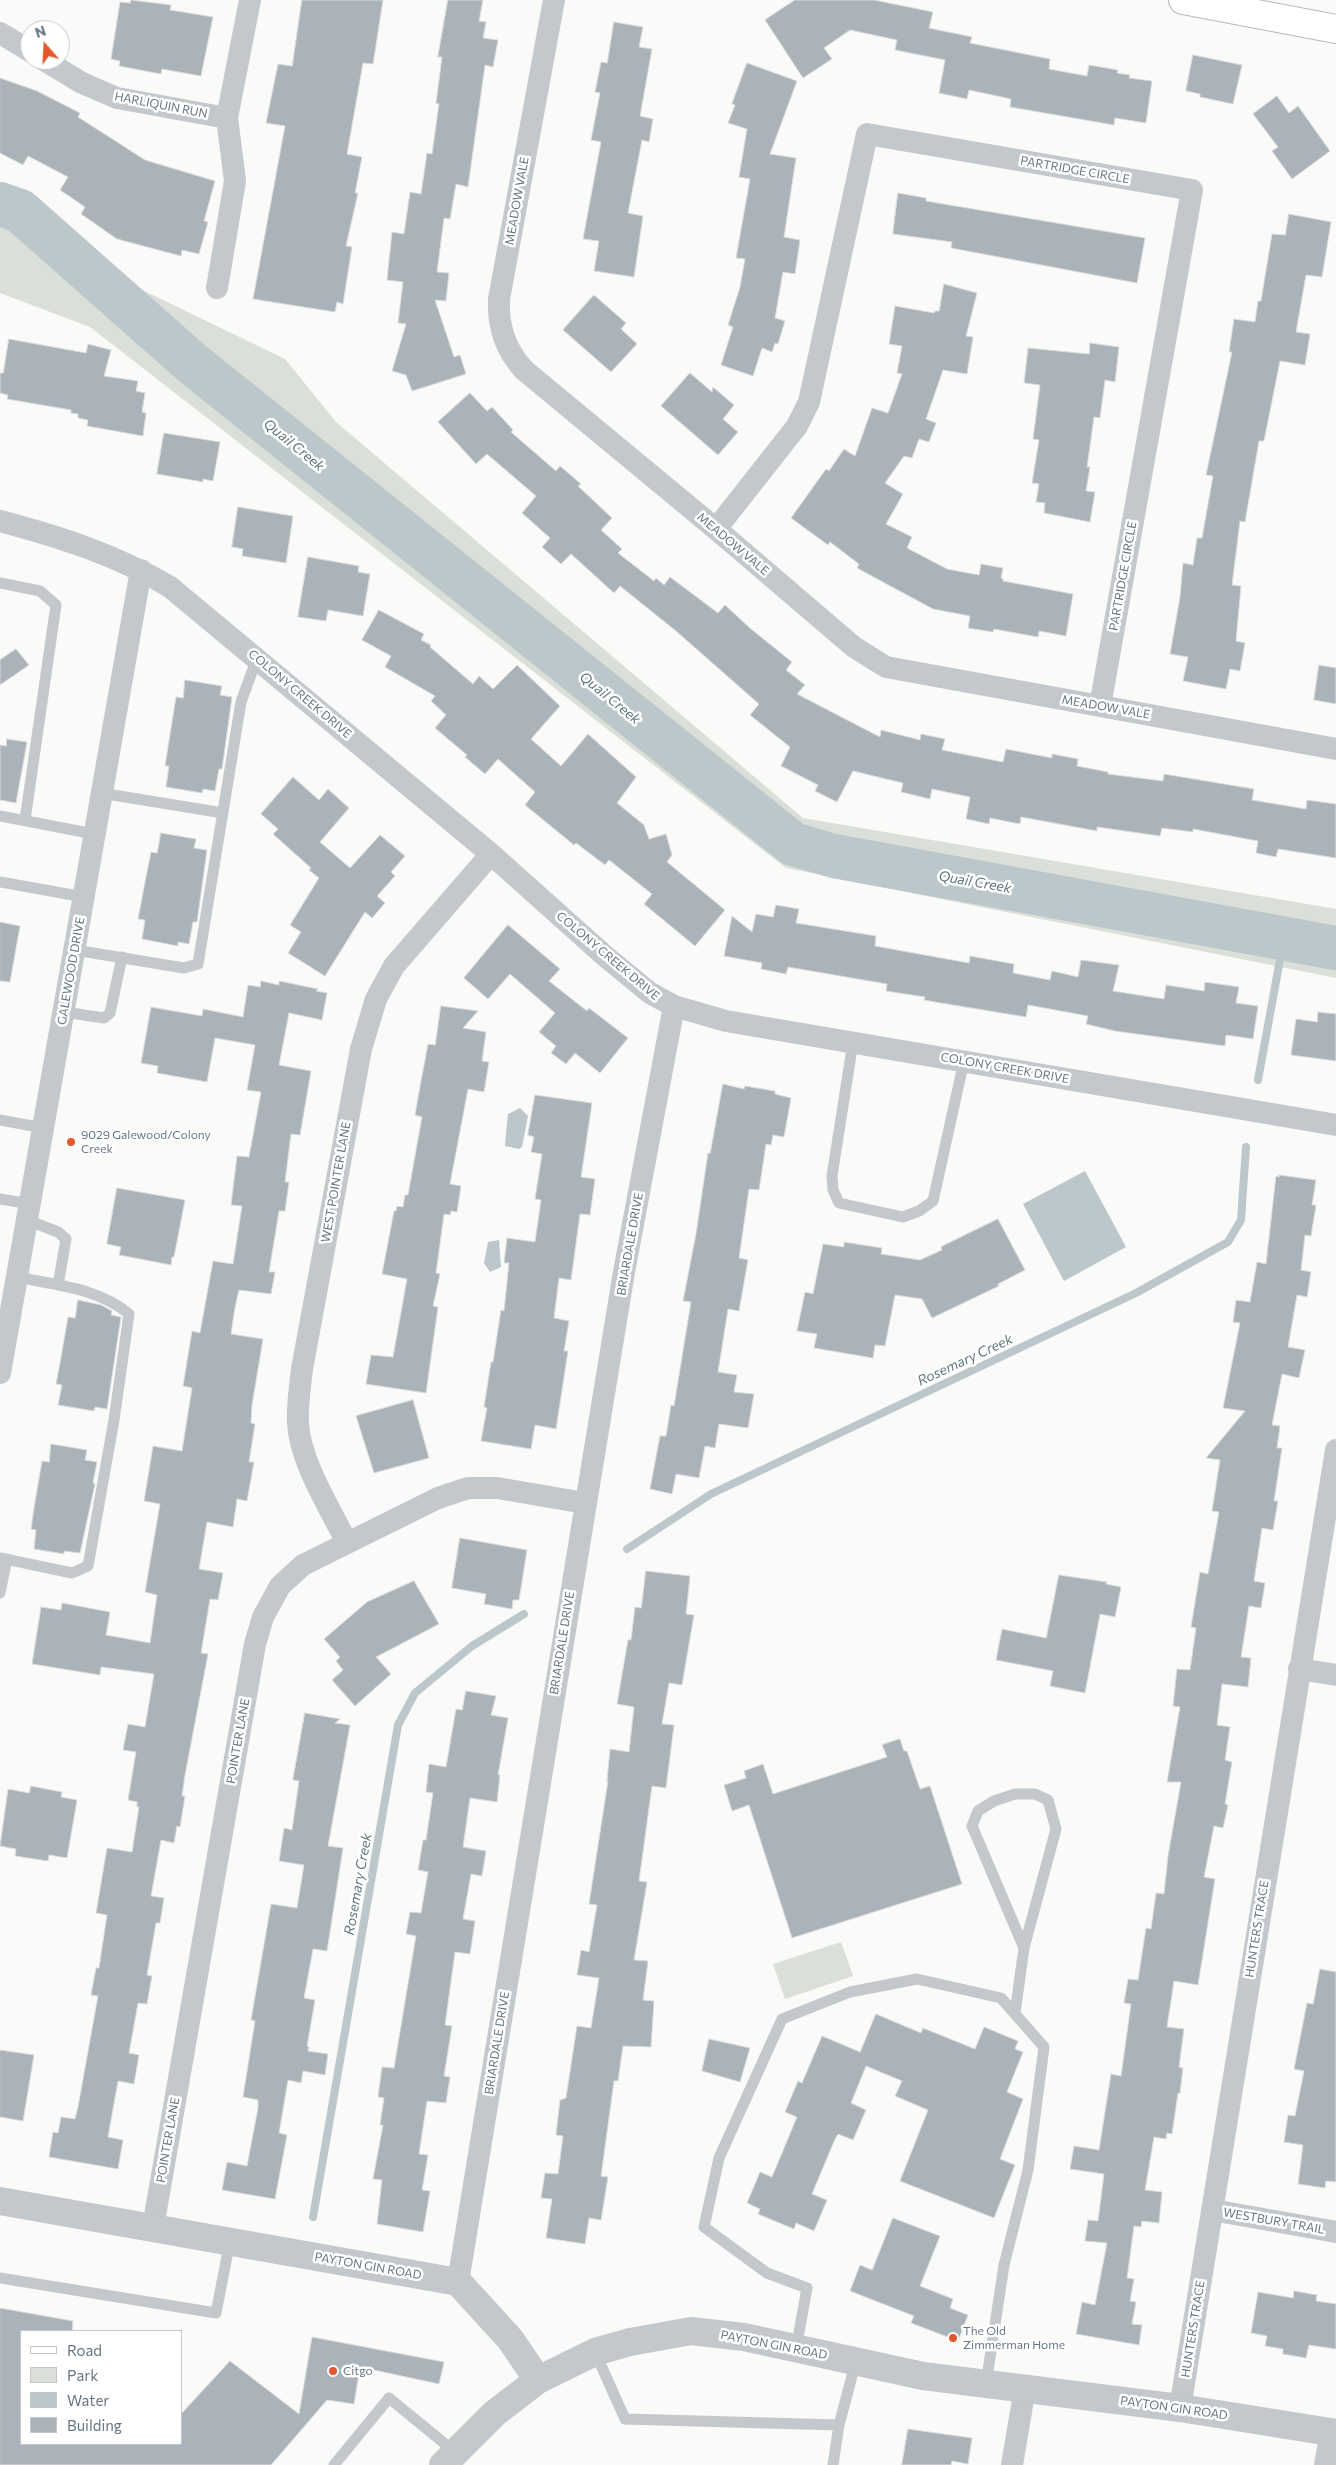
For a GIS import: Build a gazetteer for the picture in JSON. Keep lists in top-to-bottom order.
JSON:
{
  "streets": {
    "street": [
      "HARLIQUIN RUN",
      "PARTRIDGE CIRCLE",
      "MEADOW VALE",
      "COLONY CREEK DRIVE",
      "GALEWOOD DRIVE",
      "WEST POINTER LANE",
      "BRIARDALE DRIVE",
      "POINTER LANE",
      "HUNTERS TRACE",
      "WESTBURY TRAIL",
      "PAYTON GIN ROAD"
    ]
  },
  "crossings": [
    ["PARTRIDGE CIRCLE", "MEADOW VALE"],
    ["COLONY CREEK DRIVE", "GALEWOOD DRIVE"],
    ["COLONY CREEK DRIVE", "WEST POINTER LANE"],
    ["COLONY CREEK DRIVE", "BRIARDALE DRIVE"],
    ["WEST POINTER LANE", "POINTER LANE"],
    ["BRIARDALE DRIVE", "POINTER LANE"],
    ["BRIARDALE DRIVE", "PAYTON GIN ROAD"],
    ["POINTER LANE", "PAYTON GIN ROAD"],
    ["HUNTERS TRACE", "WESTBURY TRAIL"],
    ["HUNTERS TRACE", "PAYTON GIN ROAD"]
  ],
  "water": ["Quail Creek", "Rosemary Creek"],
  "places": ["9029 Galewood/Colony Creek", "The Old Zimmerman Home", "Citgo"],
  "legend": [
    "Road",
    "Park",
    "Water",
    "Building"
  ],
  "north": "top"
}
